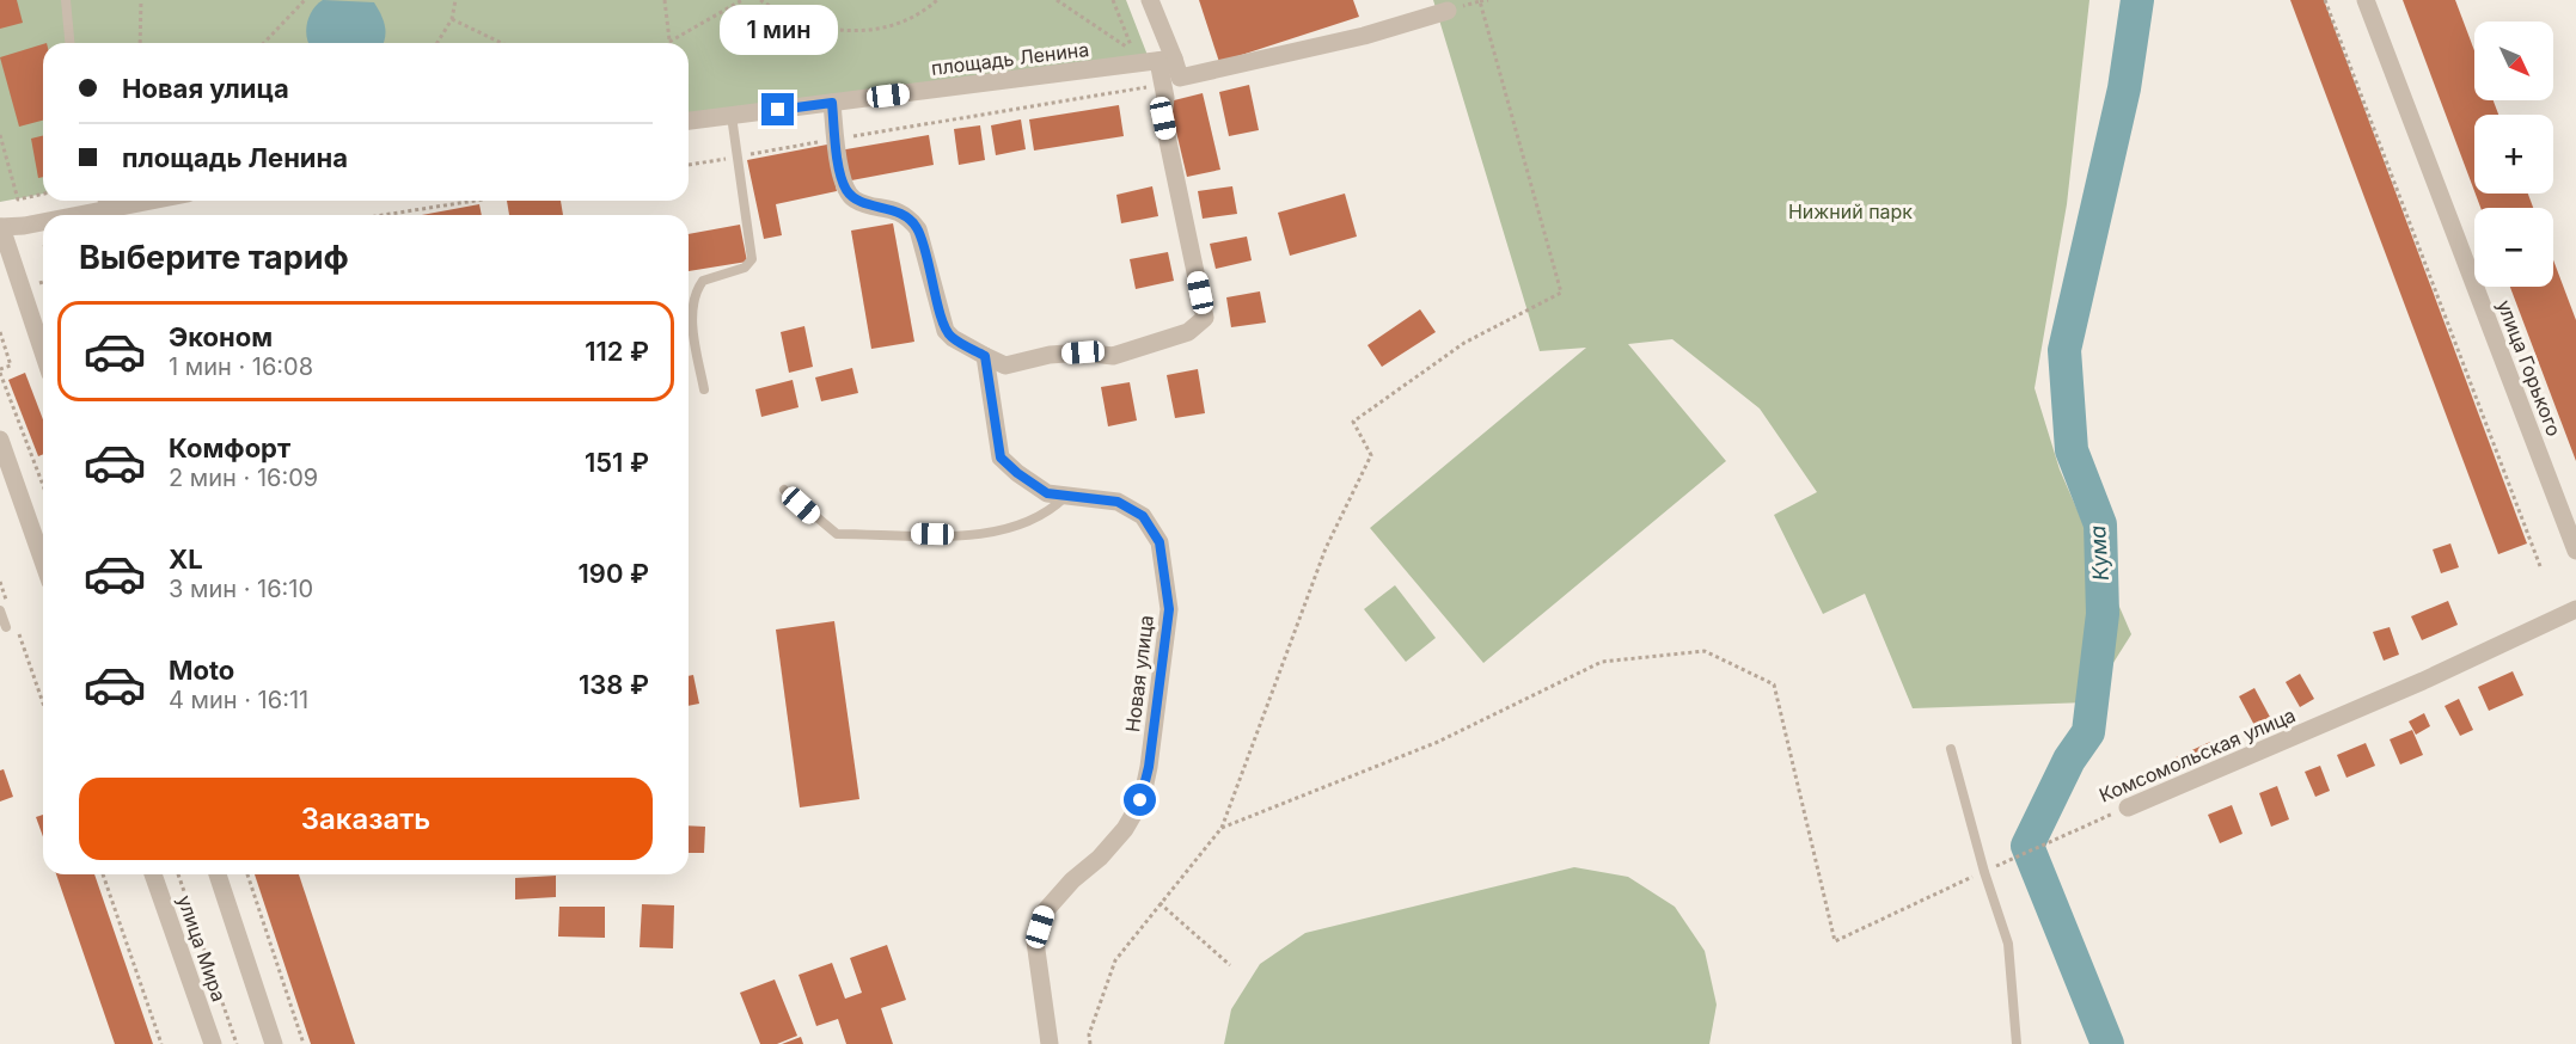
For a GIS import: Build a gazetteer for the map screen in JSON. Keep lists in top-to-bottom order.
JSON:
{
  "streets": {
    "street": [
      "площадь Ленина",
      "улица Горького",
      "Новая улица",
      "Комсомольская улица",
      "улица Мира"
    ]
  },
  "water": ["Кума"],
  "parks": ["Нижний парк"],
  "north": "bottom right",
  "page": {
    "bubble": "1 мин",
    "map_buttons": ["+", "−"],
    "banner": ["Новая улица", "площадь Ленина"],
    "heading": "Выберите тариф",
    "list": [
      {
        "name": "Эконом",
        "note": "1 мин · 16:08",
        "value": "112 ₽"
      },
      {
        "name": "Комфорт",
        "note": "2 мин · 16:09",
        "value": "151 ₽"
      },
      {
        "name": "XL",
        "note": "3 мин · 16:10",
        "value": "190 ₽"
      },
      {
        "name": "Moto",
        "note": "4 мин · 16:11",
        "value": "138 ₽"
      }
    ],
    "buttons": "Заказать"
  }
}
